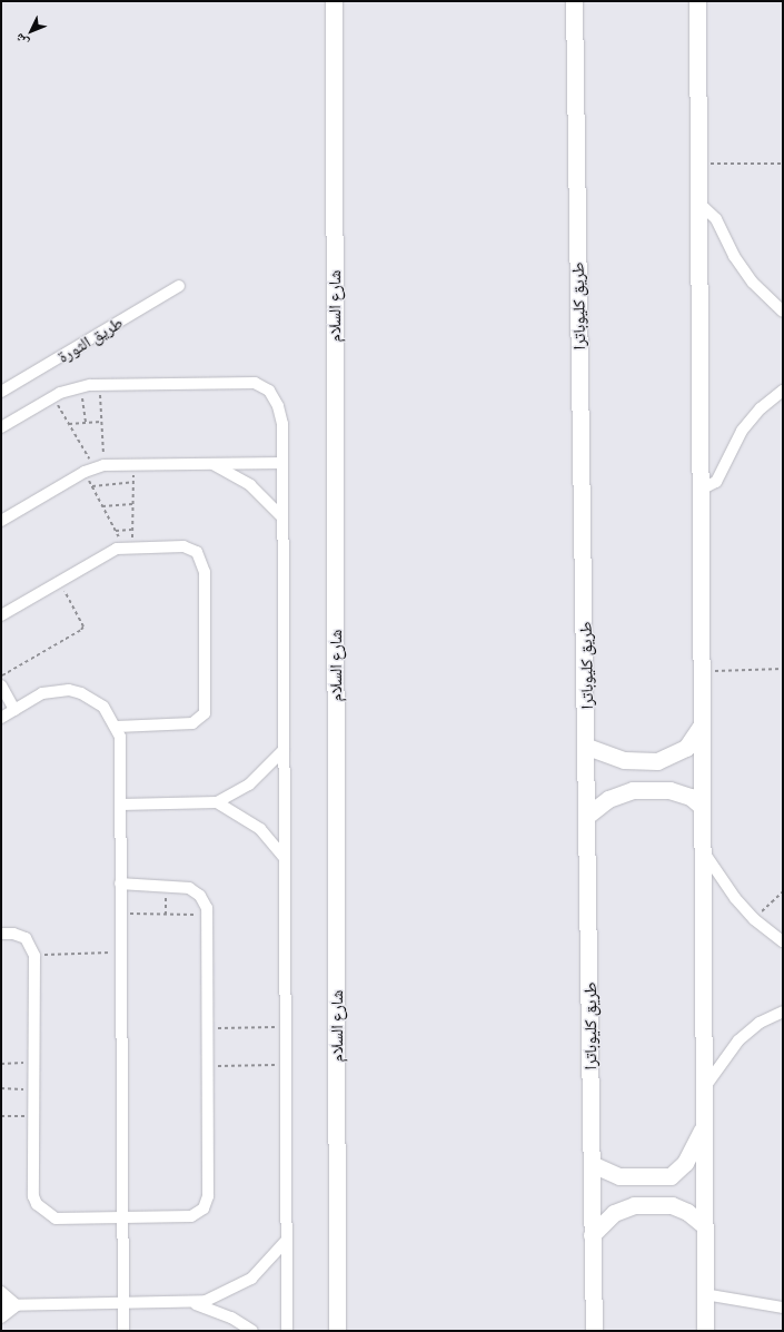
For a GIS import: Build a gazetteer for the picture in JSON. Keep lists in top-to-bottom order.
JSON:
{
  "streets": {
    "main road": ["شارع السلام", "طريق كليوباترا"],
    "street": ["طريق الثورة"]
  },
  "north": "bottom left"
}
